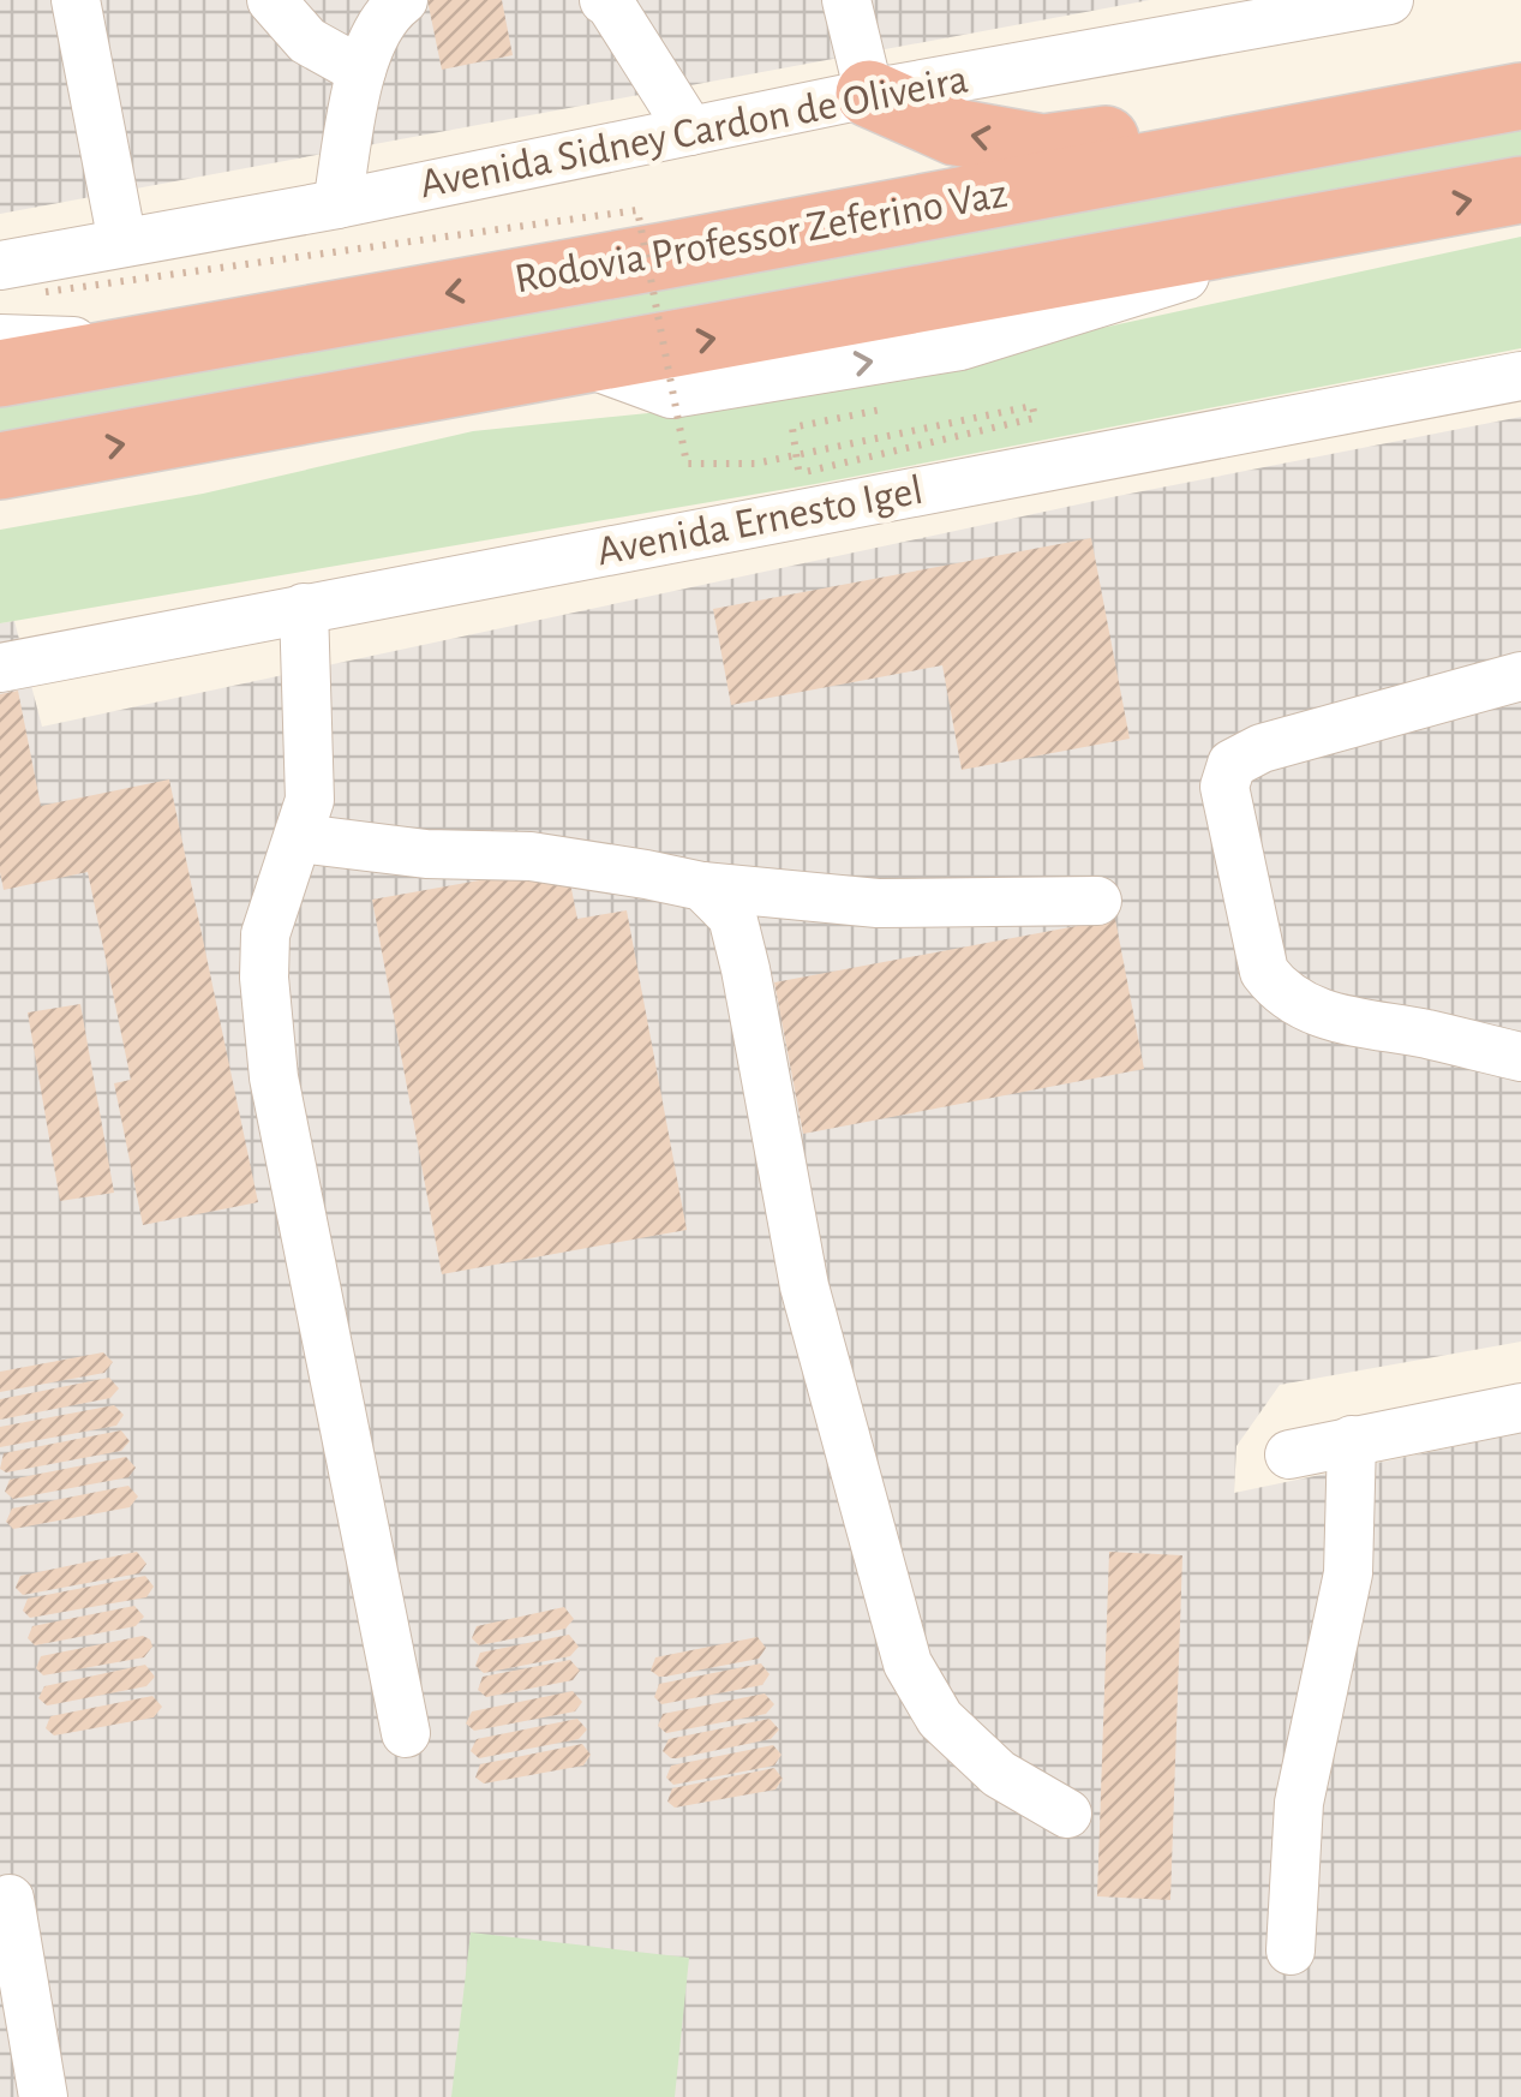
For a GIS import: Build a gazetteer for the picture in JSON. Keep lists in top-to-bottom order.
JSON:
{
  "streets": {
    "highway": ["Rodovia Professor Zeferino Vaz"],
    "street": ["Avenida Sidney Cardon de Oliveira", "Avenida Ernesto Igel"]
  }
}
